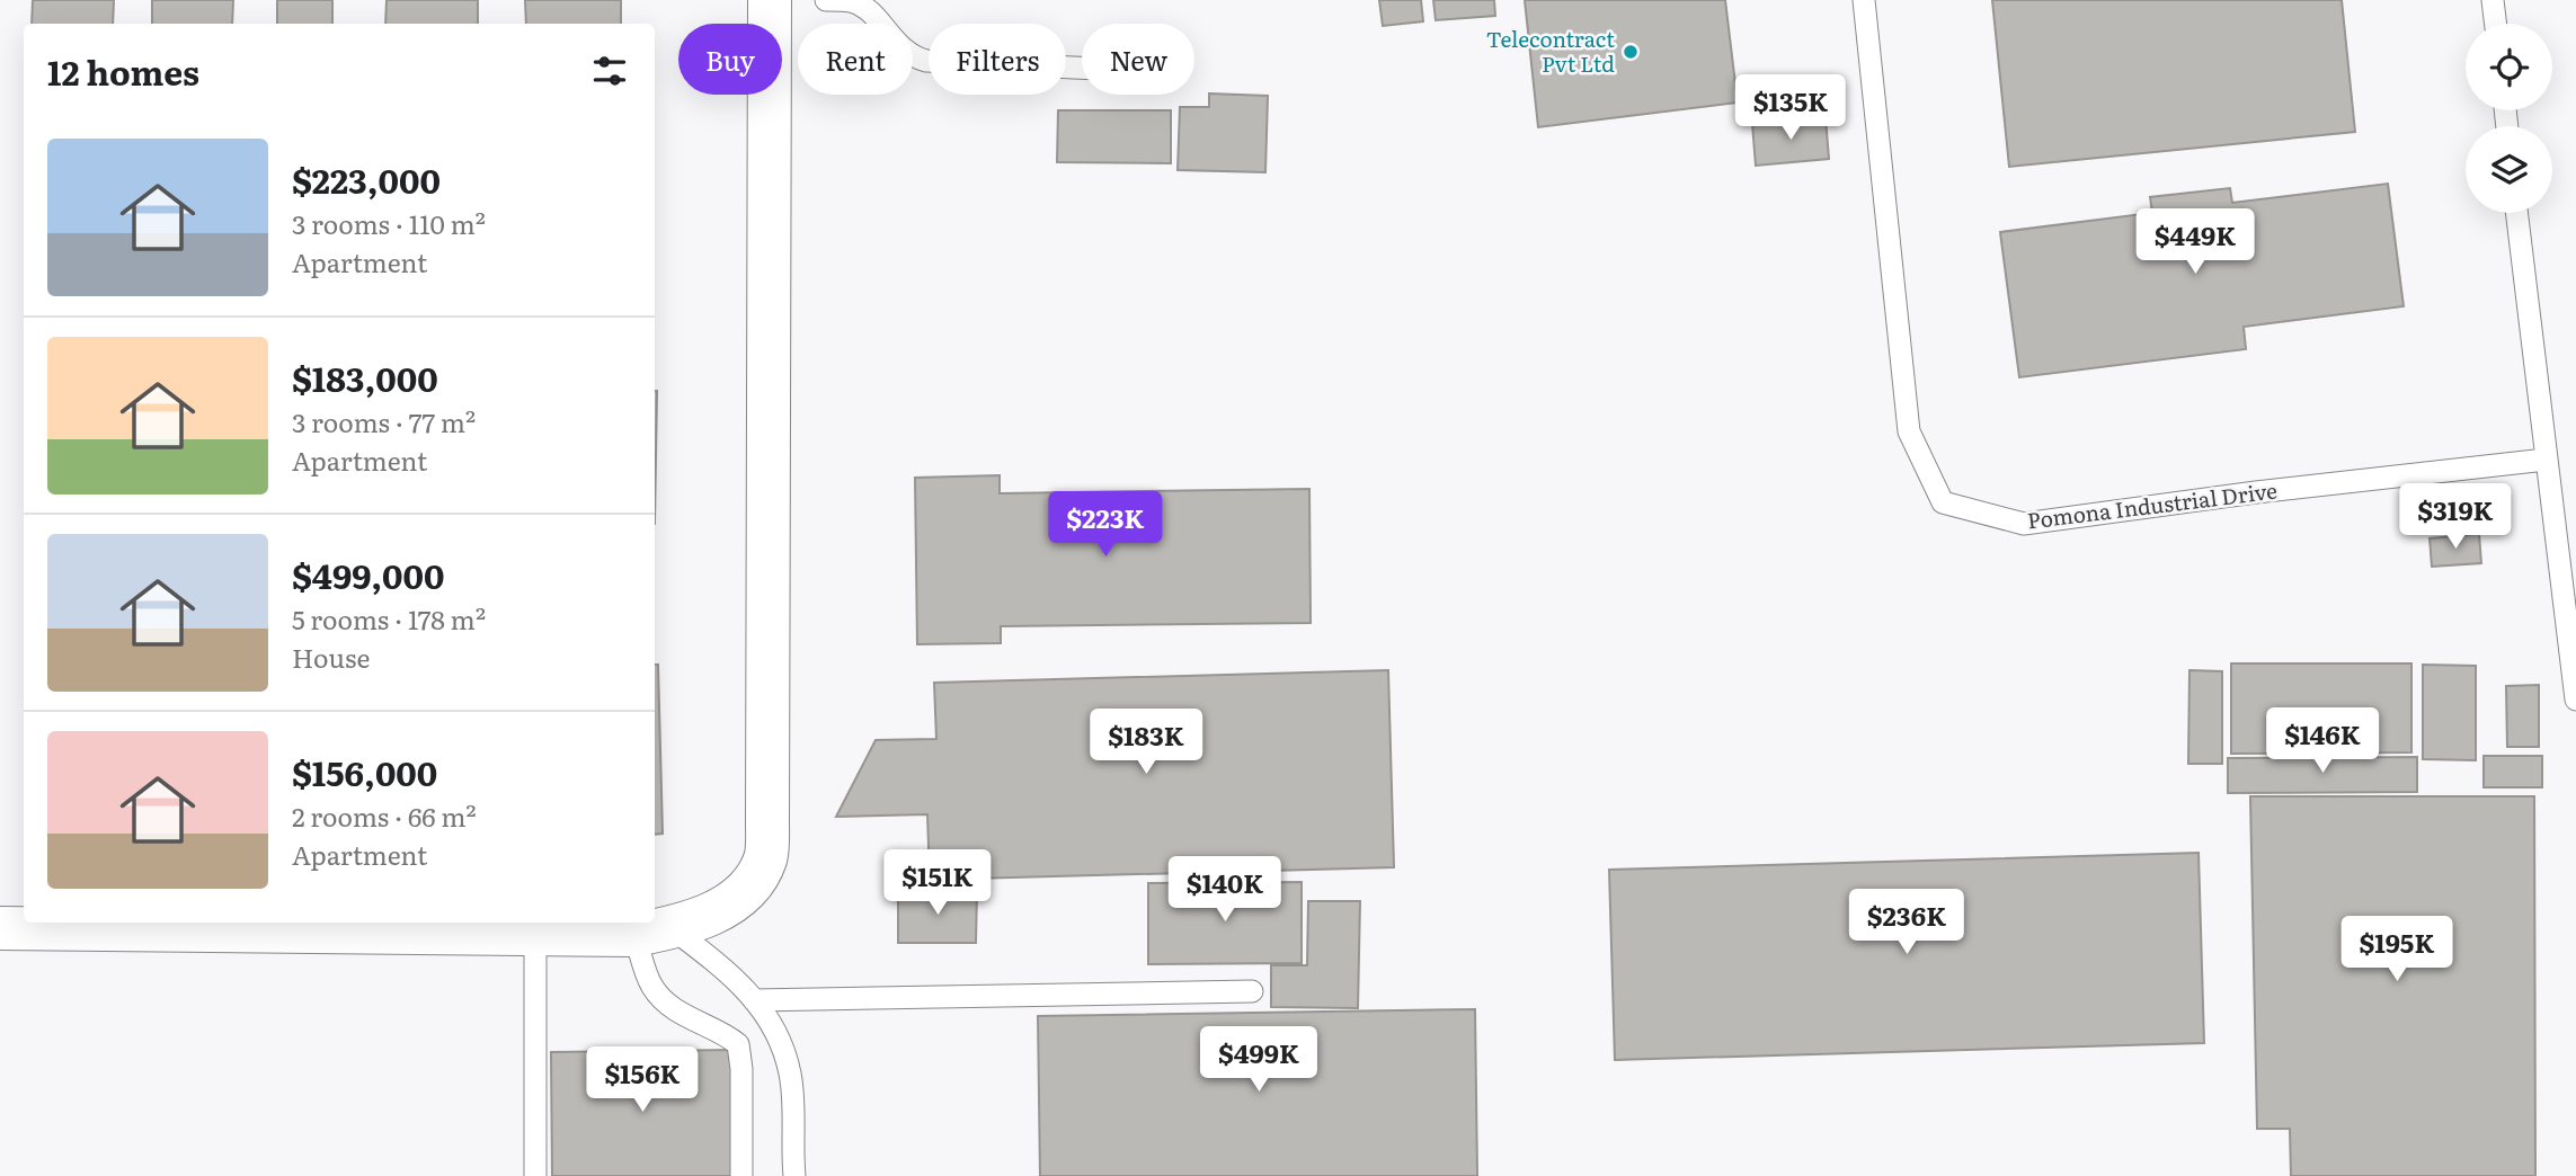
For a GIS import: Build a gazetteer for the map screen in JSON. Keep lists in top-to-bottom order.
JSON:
{
  "streets": {
    "lane": ["Pomona Industrial Drive"]
  },
  "places": ["Telecontract Pvt Ltd"],
  "page": {
    "chip": [
      "Buy",
      "Rent",
      "Filters",
      "New"
    ],
    "heading": "12 homes",
    "price": [
      "$135K",
      "$449K",
      "$319K",
      "$223K",
      "$146K",
      "$183K",
      "$151K",
      "$140K",
      "$236K",
      "$195K",
      "$499K",
      "$156K"
    ],
    "list": [
      {
        "name": "$223,000",
        "note": "3 rooms · 110 m² · Apartment"
      },
      {
        "name": "$183,000",
        "note": "3 rooms · 77 m² · Apartment"
      },
      {
        "name": "$499,000",
        "note": "5 rooms · 178 m² · House"
      },
      {
        "name": "$156,000",
        "note": "2 rooms · 66 m² · Apartment"
      }
    ]
  }
}
